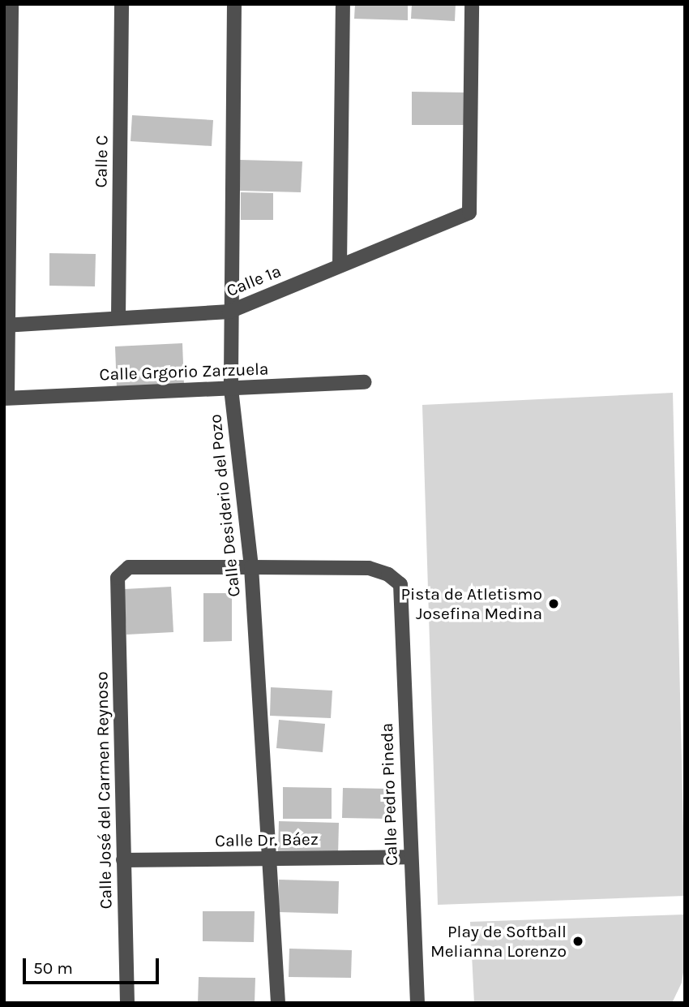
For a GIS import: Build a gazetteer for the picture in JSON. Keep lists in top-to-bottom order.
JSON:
{
  "streets": {
    "street": [
      "Calle C",
      "Calle 1ª",
      "Calle Grgorio Zarzuela",
      "Calle Desiderio del Pozo",
      "Calle José del Carmen Reynoso",
      "Calle Pedro Pineda",
      "Calle Dr. Báez"
    ]
  },
  "crossings": [
    ["Calle C", "Calle 1ª"],
    ["Calle 1ª", "Calle Desiderio del Pozo"],
    ["Calle Grgorio Zarzuela", "Calle Desiderio del Pozo"],
    ["Calle Desiderio del Pozo", "Calle José del Carmen Reynoso"],
    ["Calle Desiderio del Pozo", "Calle Pedro Pineda"],
    ["Calle Desiderio del Pozo", "Calle Dr. Báez"],
    ["Calle José del Carmen Reynoso", "Calle Pedro Pineda"],
    ["Calle José del Carmen Reynoso", "Calle Dr. Báez"],
    ["Calle Pedro Pineda", "Calle Dr. Báez"]
  ],
  "places": ["Pista de Atletismo Josefina Medina", "Play de Softball Melianna Lorenzo"],
  "scale_bar": "50 m"
}
